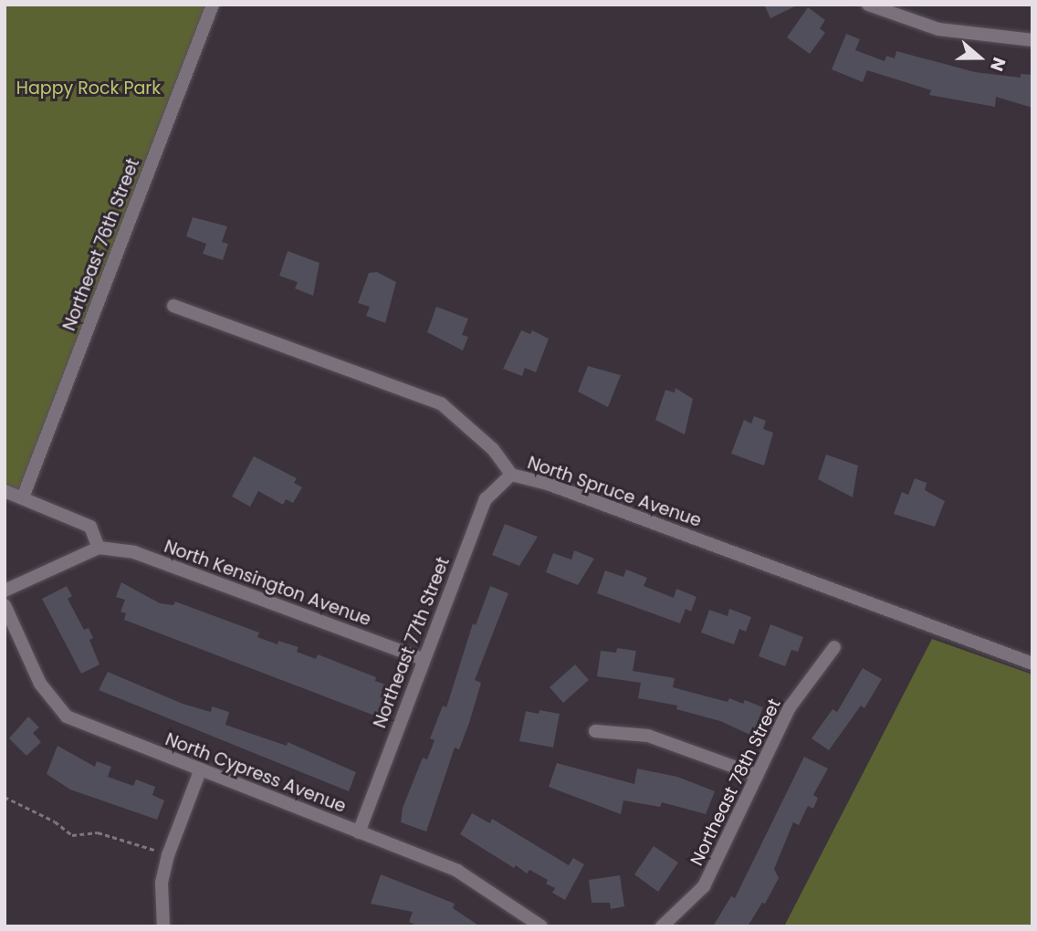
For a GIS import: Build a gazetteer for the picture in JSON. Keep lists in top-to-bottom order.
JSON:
{
  "streets": {
    "street": [
      "Northeast 76th Street",
      "North Spruce Avenue",
      "North Kensington Avenue",
      "Northeast 77th Street",
      "North Cypress Avenue",
      "Northeast 78th Street"
    ]
  },
  "crossings": [
    ["North Spruce Avenue", "Northeast 77th Street"],
    ["North Kensington Avenue", "Northeast 77th Street"],
    ["Northeast 77th Street", "North Cypress Avenue"]
  ],
  "parks": ["Happy Rock Park"],
  "north": "right"
}
